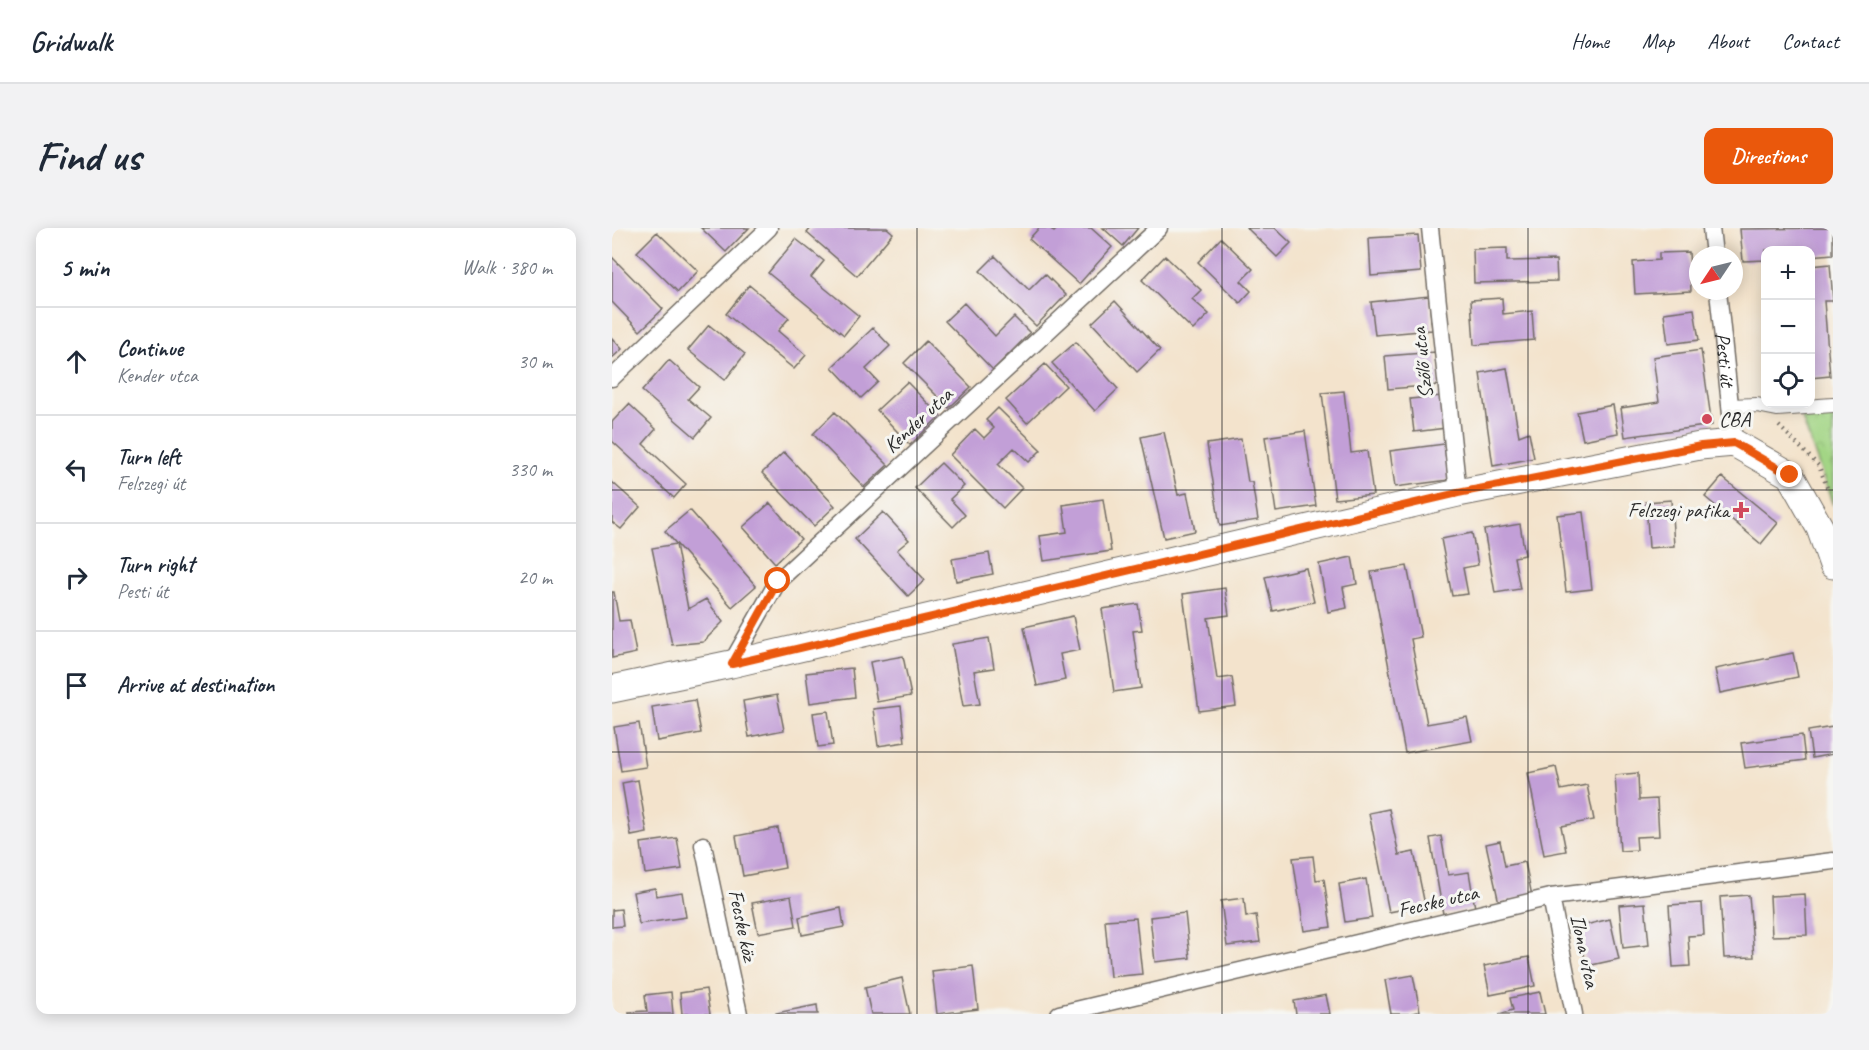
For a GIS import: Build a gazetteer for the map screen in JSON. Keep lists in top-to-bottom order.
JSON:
{
  "streets": {
    "street": [
      "Pesti út",
      "Szőlő utca",
      "Kender utca",
      "Fecske utca",
      "Fecske köz",
      "Ilona utca"
    ]
  },
  "crossings": [
    ["Fecske utca", "Ilona utca"]
  ],
  "places": {
    "other": ["CBA"],
    "health": ["Felszegi patika"]
  },
  "north": "bottom left",
  "page": {
    "header": "Gridwalk",
    "nav": [
      "Home",
      "Map",
      "About",
      "Contact"
    ],
    "buttons": "Directions",
    "title": "Find us",
    "heading": ["5 min", "Walk · 380 m"],
    "map_buttons": ["+", "−"],
    "list": [
      ["Continue", "Kender utca", "30 m"],
      ["Turn left", "Felszegi út", "330 m"],
      ["Turn right", "Pesti út", "20 m"],
      "Arrive at destination"
    ]
  }
}
